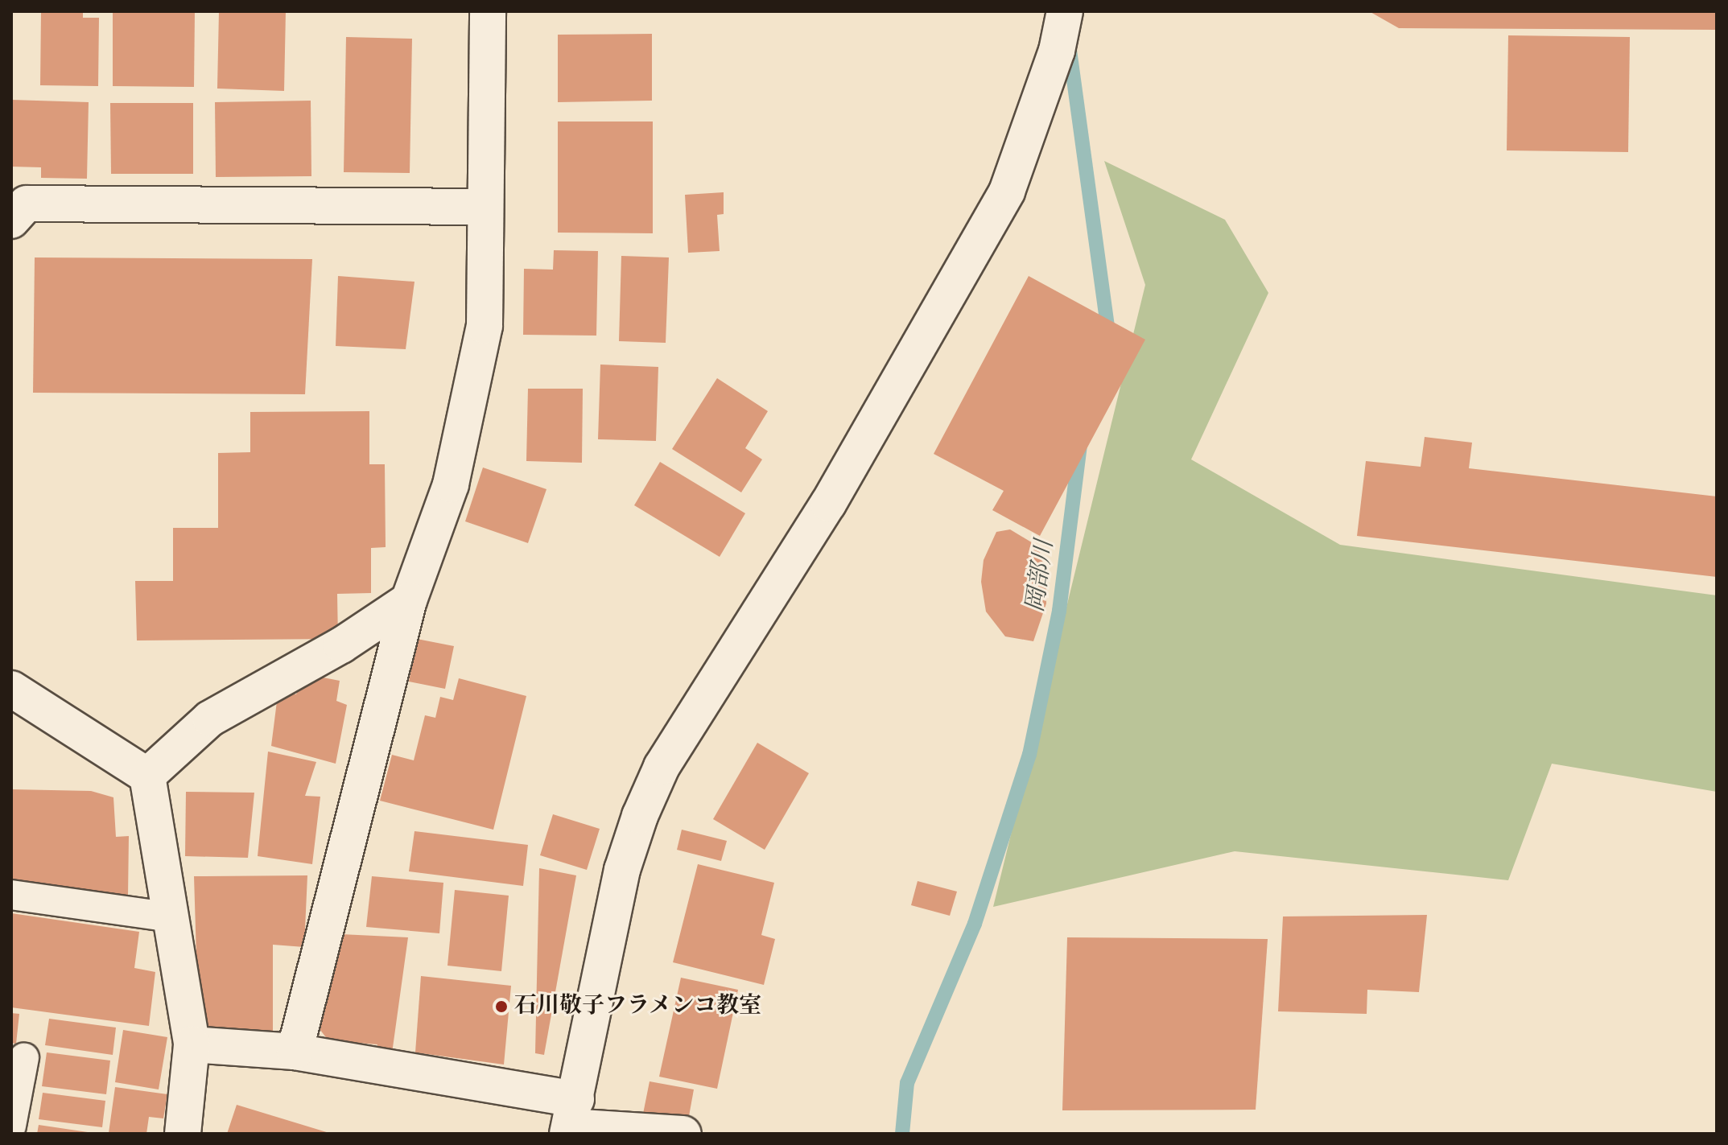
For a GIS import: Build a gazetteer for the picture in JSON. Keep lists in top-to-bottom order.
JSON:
{
  "water": ["岡部川"],
  "places": ["石川敬子フラメンコ教室"]
}
